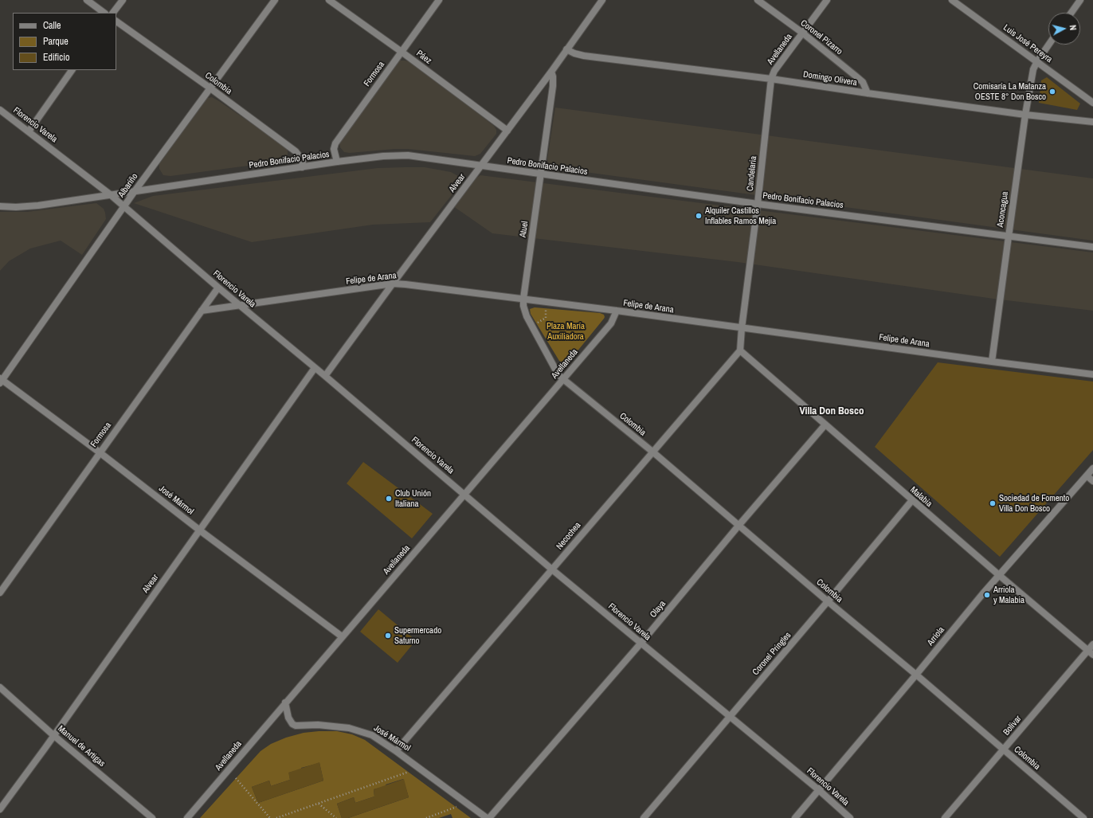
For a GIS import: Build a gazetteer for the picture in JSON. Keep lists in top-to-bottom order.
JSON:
{
  "streets": {
    "street": [
      "Coronel Pizarro",
      "Luis José Pereyra",
      "Avellaneda",
      "Páez",
      "Formosa",
      "Domingo Olivera",
      "Colombia",
      "Florencio Varela",
      "Pedro Bonifacio Palacios",
      "Candelaria",
      "Alvear",
      "Albariño",
      "Aconcagua",
      "Atuel",
      "Felipe de Arana",
      "Malabia",
      "José Mármol",
      "Necochea",
      "Olaya",
      "Arriola",
      "Coronel Pringles",
      "Bolívar",
      "Manuel de Artigas"
    ]
  },
  "crossings": [
    ["Coronel Pizarro", "Avellaneda"],
    ["Coronel Pizarro", "Domingo Olivera"],
    ["Luis José Pereyra", "Aconcagua"],
    ["Avellaneda", "Domingo Olivera"],
    ["Avellaneda", "Colombia"],
    ["Avellaneda", "Florencio Varela"],
    ["Avellaneda", "Candelaria"],
    ["Avellaneda", "Atuel"],
    ["Avellaneda", "Felipe de Arana"],
    ["Avellaneda", "José Mármol"],
    ["Páez", "Formosa"],
    ["Páez", "Alvear"],
    ["Formosa", "Florencio Varela"],
    ["Formosa", "Pedro Bonifacio Palacios"],
    ["Formosa", "Felipe de Arana"],
    ["Formosa", "José Mármol"],
    ["Domingo Olivera", "Candelaria"],
    ["Domingo Olivera", "Alvear"],
    ["Domingo Olivera", "Aconcagua"],
    ["Colombia", "Pedro Bonifacio Palacios"],
    ["Colombia", "Albariño"],
    ["Colombia", "Atuel"],
    ["Colombia", "Necochea"],
    ["Colombia", "Olaya"],
    ["Colombia", "Arriola"],
    ["Colombia", "Coronel Pringles"],
    ["Colombia", "Bolívar"],
    ["Florencio Varela", "Pedro Bonifacio Palacios"],
    ["Florencio Varela", "Alvear"],
    ["Florencio Varela", "Albariño"],
    ["Florencio Varela", "Felipe de Arana"],
    ["Florencio Varela", "Necochea"],
    ["Florencio Varela", "Olaya"],
    ["Florencio Varela", "Arriola"],
    ["Florencio Varela", "Coronel Pringles"],
    ["Pedro Bonifacio Palacios", "Candelaria"],
    ["Pedro Bonifacio Palacios", "Alvear"],
    ["Pedro Bonifacio Palacios", "Albariño"],
    ["Pedro Bonifacio Palacios", "Aconcagua"],
    ["Pedro Bonifacio Palacios", "Atuel"],
    ["Candelaria", "Felipe de Arana"],
    ["Alvear", "Atuel"],
    ["Alvear", "Felipe de Arana"],
    ["Alvear", "José Mármol"],
    ["Alvear", "Manuel de Artigas"],
    ["Albariño", "José Mármol"],
    ["Aconcagua", "Felipe de Arana"],
    ["Atuel", "Felipe de Arana"],
    ["Malabia", "Necochea"],
    ["Malabia", "Olaya"],
    ["Malabia", "Arriola"],
    ["Malabia", "Coronel Pringles"],
    ["Malabia", "Bolívar"],
    ["José Mármol", "Necochea"]
  ],
  "districts": ["Villa Don Bosco"],
  "parks": ["Plaza María Auxiliadora"],
  "places": [
    "Comisaría La Matanza OESTE 8° Don Bosco",
    "Alquiler Castillos Inflables Ramos Mejía",
    "Club Unión Italiana",
    "Sociedad de Fomento Villa Don Bosco",
    "Arriola y Malabia",
    "Supermercado Saturno"
  ],
  "legend": ["Calle", "Parque", "Edificio"],
  "north": "right"
}
